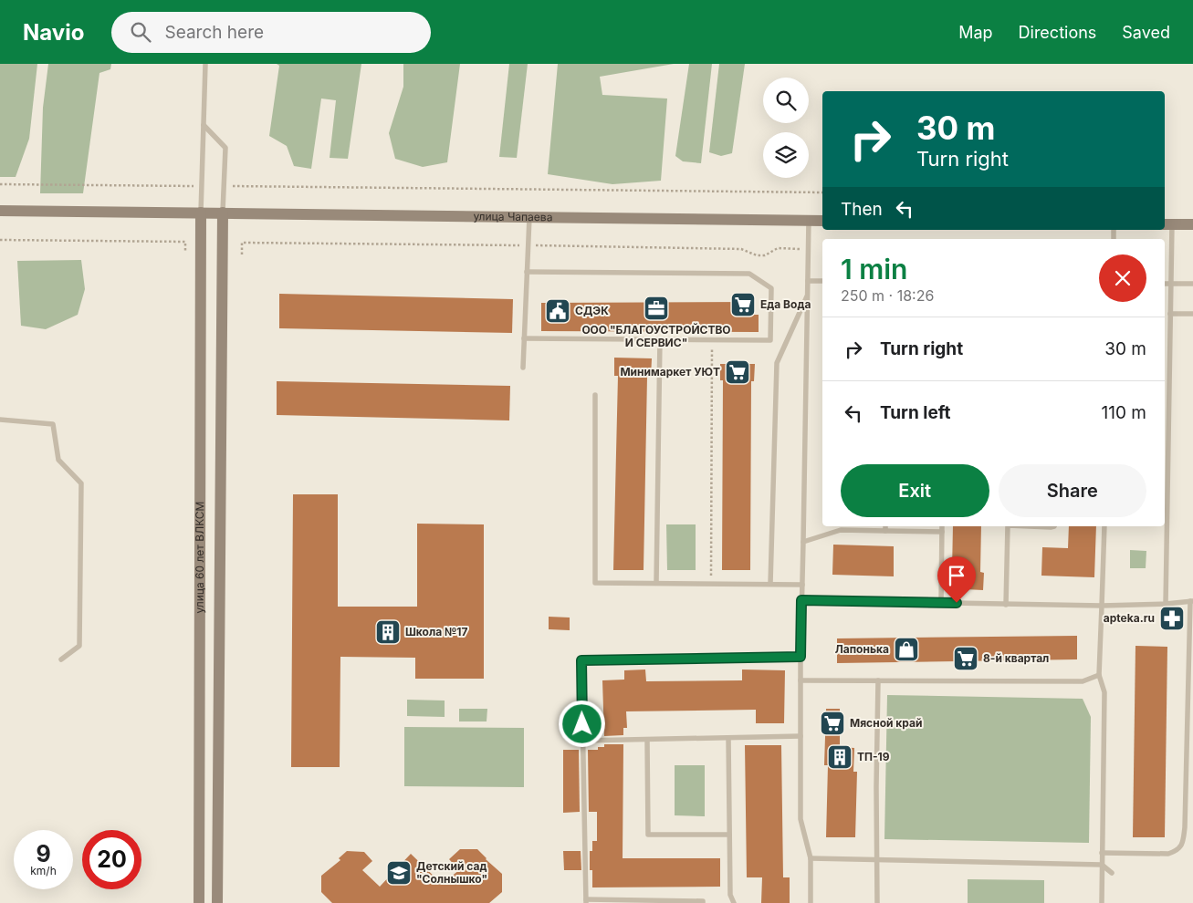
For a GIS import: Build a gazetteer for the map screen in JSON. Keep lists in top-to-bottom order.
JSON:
{
  "streets": {
    "street": ["улица Чапаева", "улица 60 лет ВЛКСМ"]
  },
  "crossings": [
    ["улица Чапаева", "улица 60 лет ВЛКСМ"]
  ],
  "places": {
    "supermarket": [
      "Еда Вода",
      "Минимаркет УЮТ",
      "8-й квартал",
      "Мясной край"
    ],
    "office": ["ООО \"БЛАГОУСТРОЙСТВО И СЕРВИС\""],
    "public building": ["СДЭК"],
    "pharmacy": ["apteka.ru"],
    "building": ["Школа №17", "ТП-19"],
    "shop": ["Лапонька"],
    "school or university": ["Детский сад \"Солнышко\""]
  },
  "page": {
    "header": "Navio",
    "search": "Search here",
    "nav": ["Map", "Directions", "Saved"],
    "turn": ["30 m", "Turn right"],
    "then": "Then",
    "heading": ["1 min", "250 m · 18:26"],
    "list": [
      {
        "name": "Turn right",
        "value": "30 m"
      },
      {
        "name": "Turn left",
        "value": "110 m"
      }
    ],
    "buttons": ["Exit", "Share"],
    "speed": "9 km/h",
    "limit": "20"
  }
}
